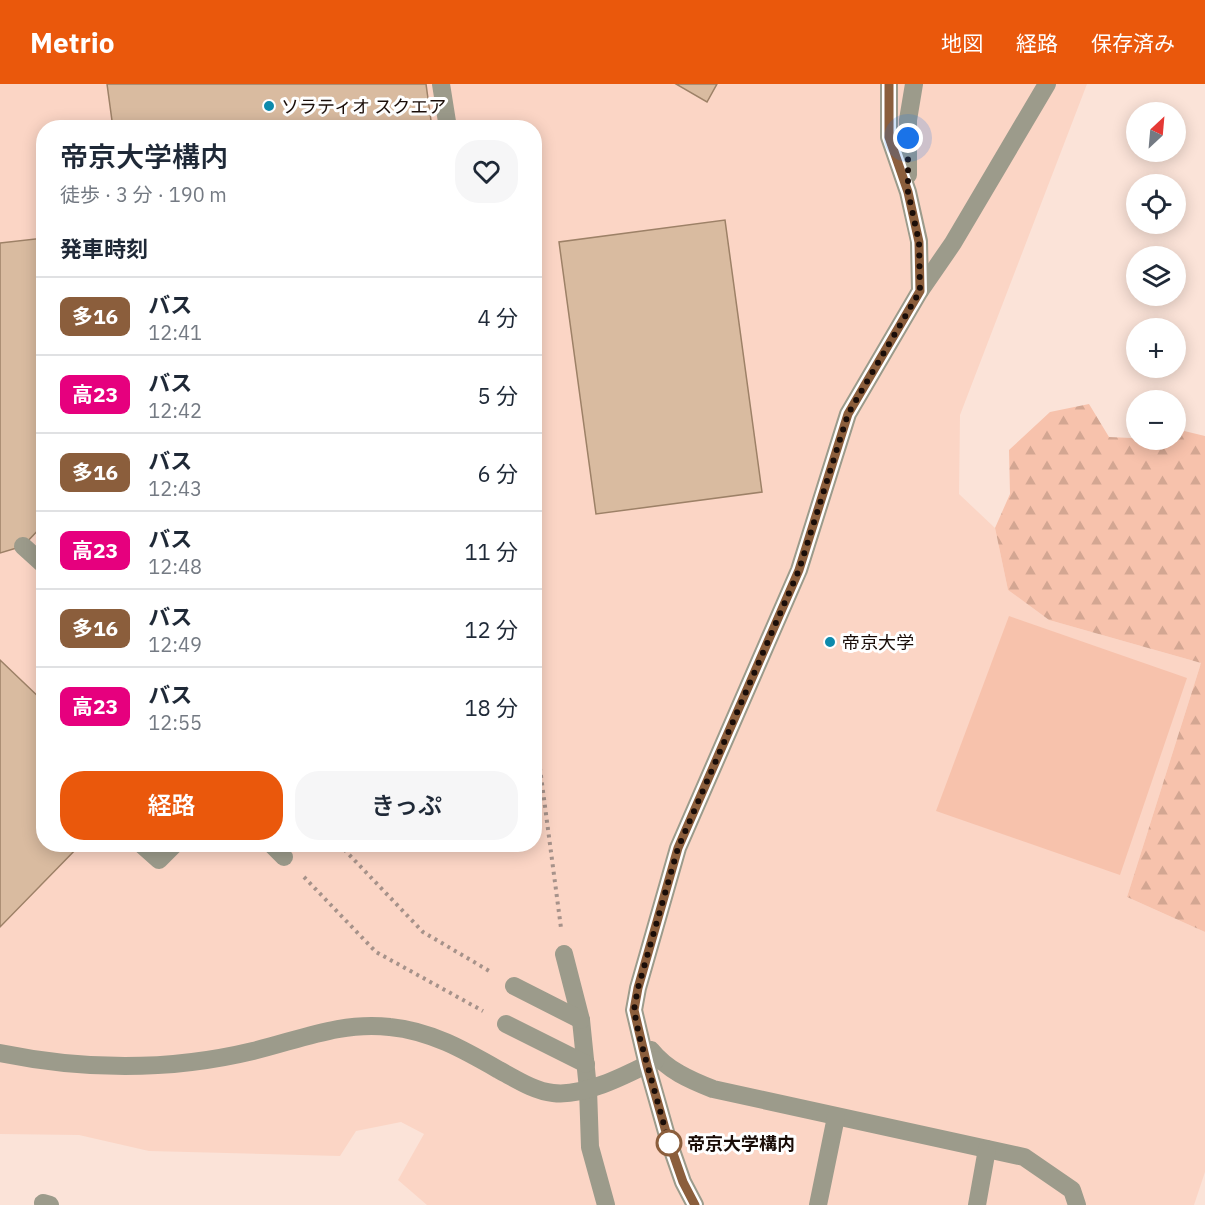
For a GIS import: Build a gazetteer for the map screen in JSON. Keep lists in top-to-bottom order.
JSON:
{
  "places": ["ソラティオ スクエア", "帝京大学", "帝京大学構内"],
  "lines": ["bus line 多16"],
  "north": "top right",
  "page": {
    "header": "Metrio",
    "nav": ["地図", "経路", "保存済み"],
    "map_buttons": ["+", "−"],
    "heading": [
      ["帝京大学構内", "徒歩 · 3 分 · 190 m"],
      "発車時刻"
    ],
    "list": [
      {
        "mark": "多16",
        "name": "バス",
        "note": "12:41",
        "value": "4 分"
      },
      {
        "mark": "高23",
        "name": "バス",
        "note": "12:42",
        "value": "5 分"
      },
      {
        "mark": "多16",
        "name": "バス",
        "note": "12:43",
        "value": "6 分"
      },
      {
        "mark": "高23",
        "name": "バス",
        "note": "12:48",
        "value": "11 分"
      },
      {
        "mark": "多16",
        "name": "バス",
        "note": "12:49",
        "value": "12 分"
      },
      {
        "mark": "高23",
        "name": "バス",
        "note": "12:55",
        "value": "18 分"
      }
    ],
    "buttons": ["経路", "きっぷ"]
  }
}
